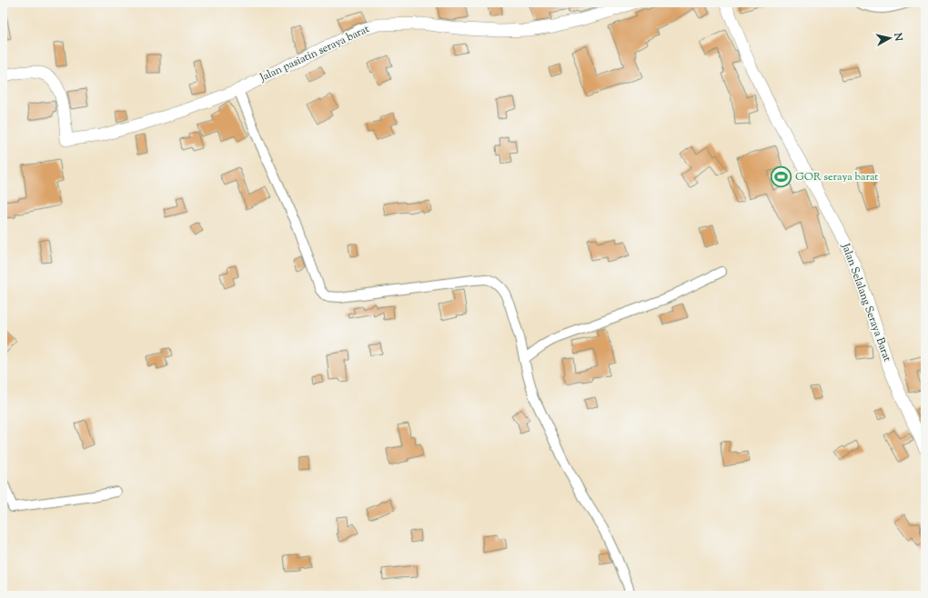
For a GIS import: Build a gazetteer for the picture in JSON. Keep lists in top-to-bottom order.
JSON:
{
  "streets": {
    "street": ["Jalan pasiatin seraya barat", "Jalan Selalang Seraya Barat"]
  },
  "places": {
    "sports": ["GOR seraya barat"]
  },
  "north": "right"
}
